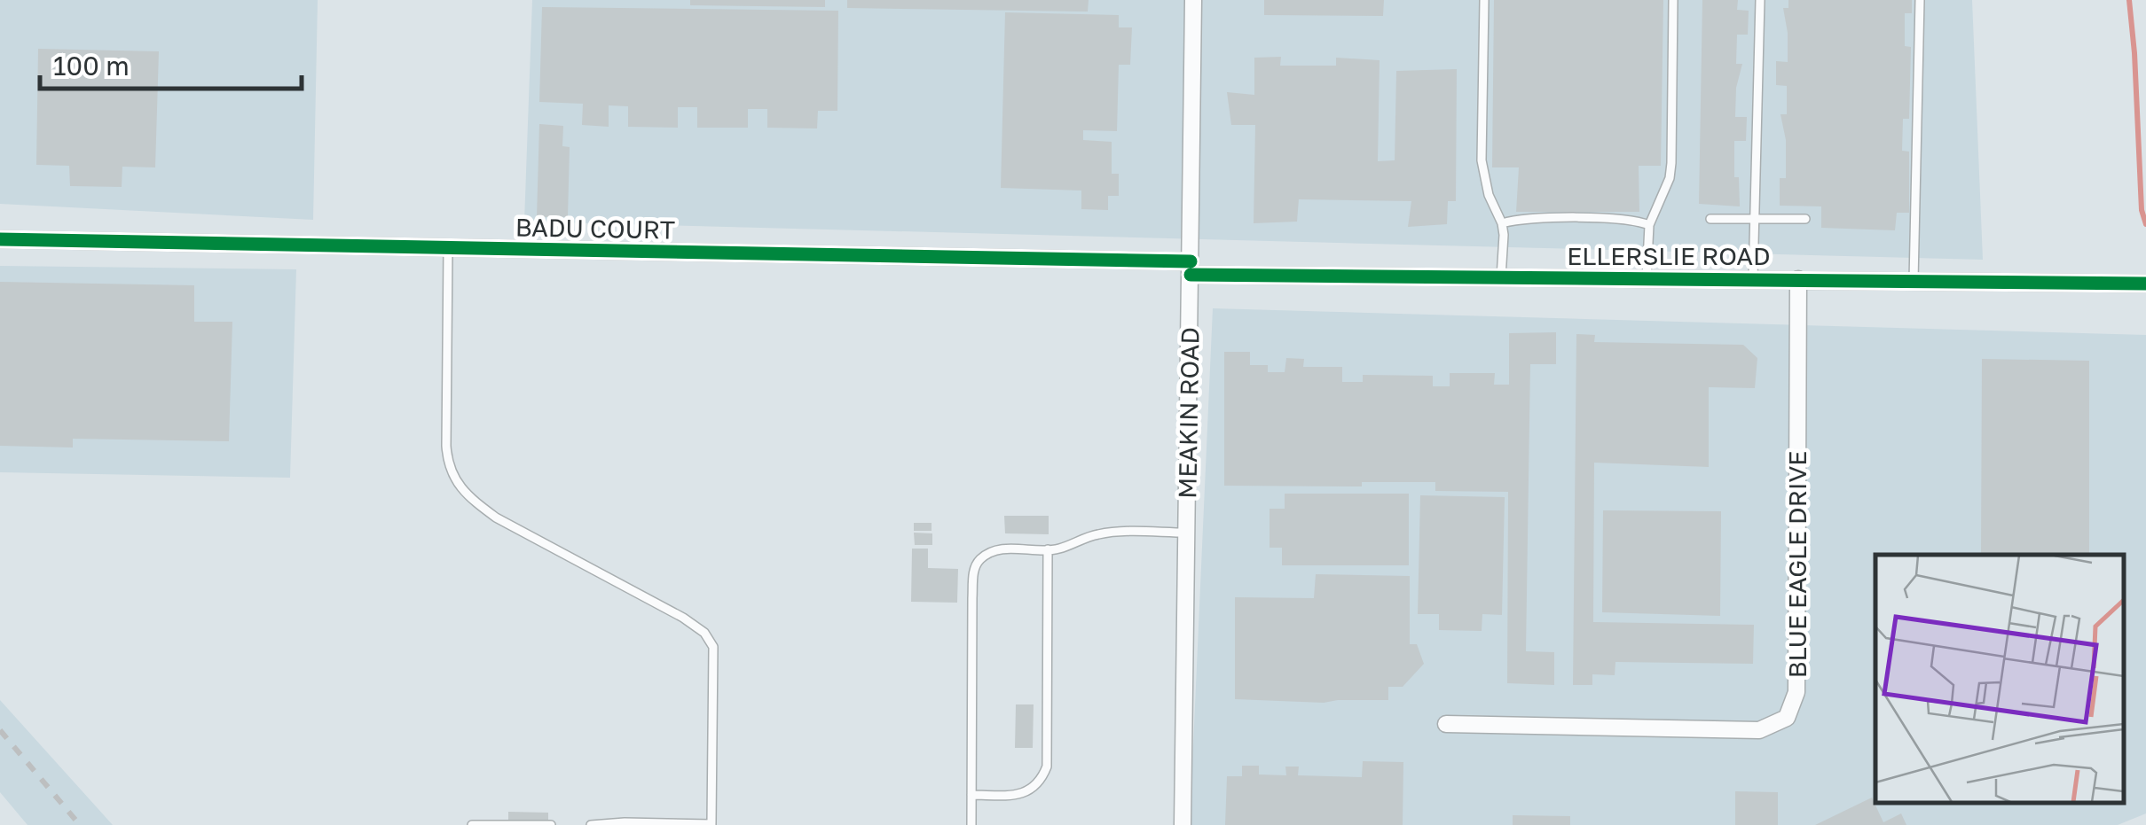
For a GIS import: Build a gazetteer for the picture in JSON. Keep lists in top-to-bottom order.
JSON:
{
  "streets": {
    "street": [
      "BADU COURT",
      "ELLERSLIE ROAD",
      "MEAKIN ROAD",
      "BLUE EAGLE DRIVE"
    ]
  },
  "crossings": [
    ["BADU COURT", "ELLERSLIE ROAD"],
    ["BADU COURT", "MEAKIN ROAD"],
    ["ELLERSLIE ROAD", "MEAKIN ROAD"],
    ["ELLERSLIE ROAD", "BLUE EAGLE DRIVE"]
  ],
  "scale_bar": "100 m"
}
